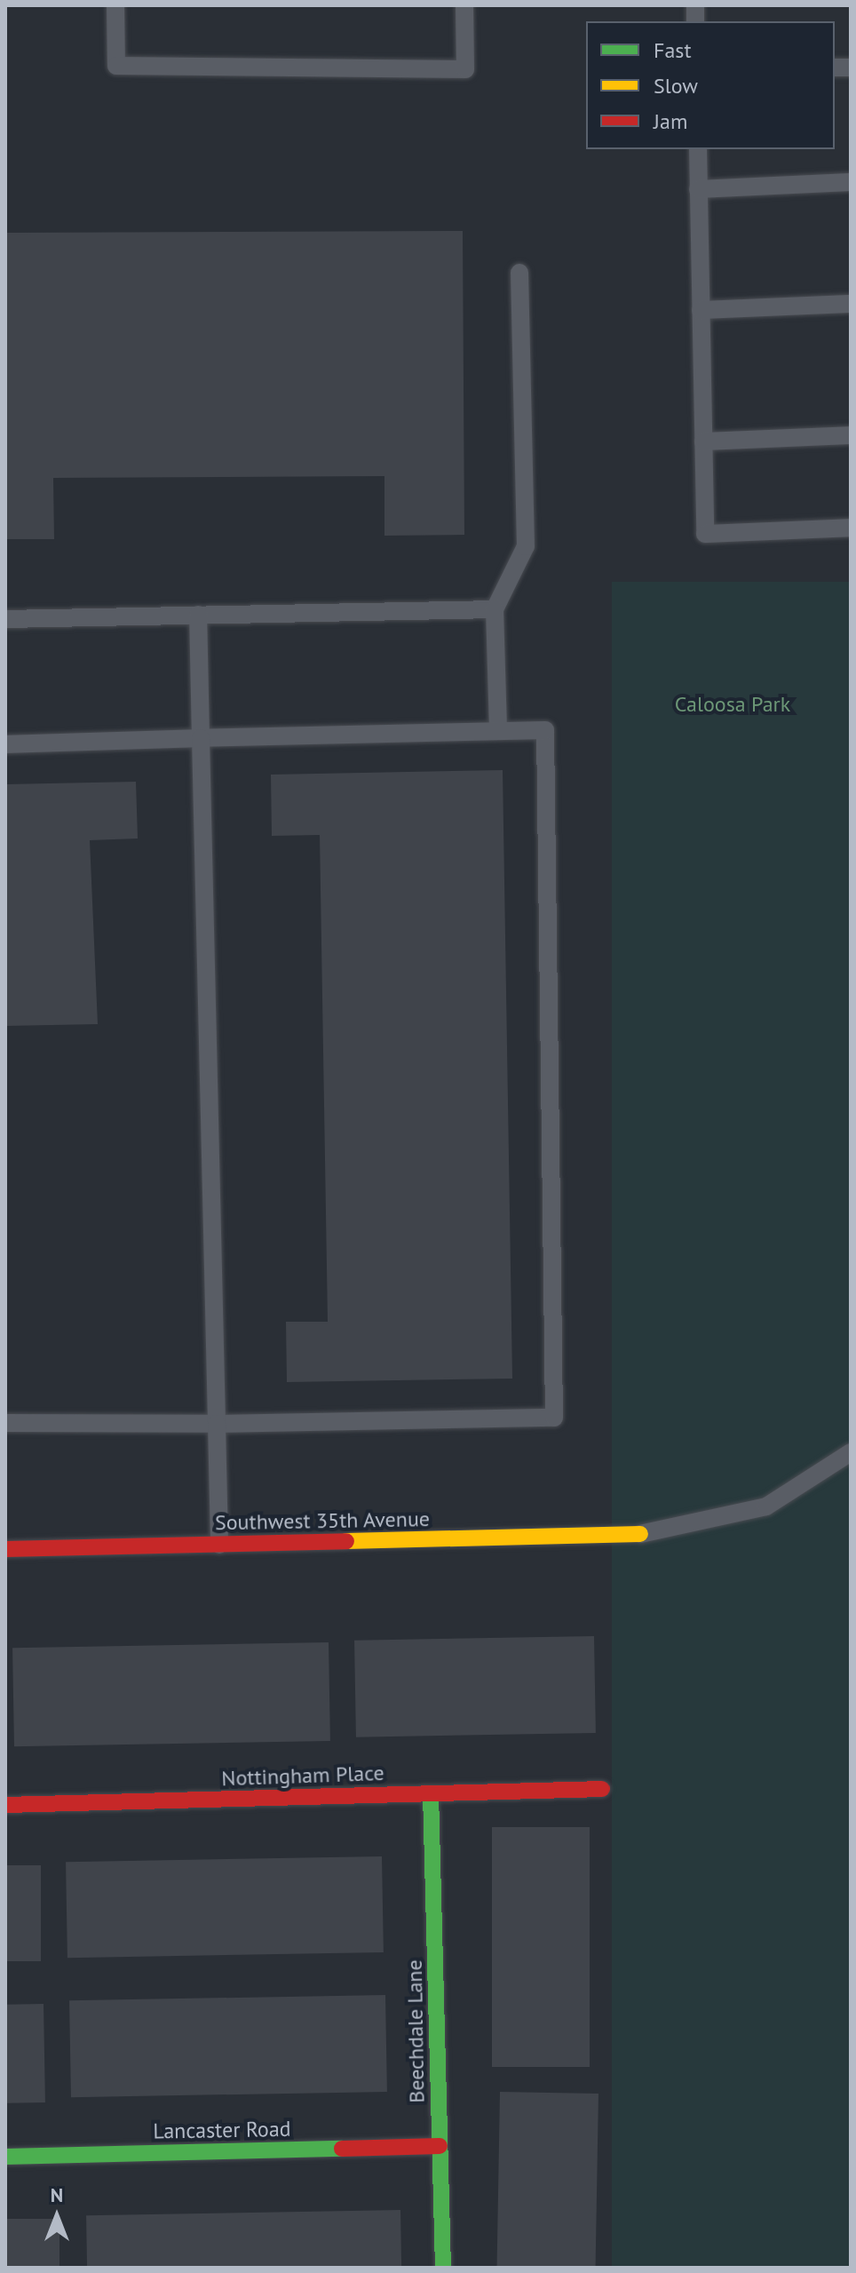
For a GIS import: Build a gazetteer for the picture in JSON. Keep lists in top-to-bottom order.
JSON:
{
  "streets": {
    "street": [
      "Southwest 35th Avenue",
      "Nottingham Place",
      "Beechdale Lane",
      "Lancaster Road"
    ]
  },
  "crossings": [
    ["Nottingham Place", "Beechdale Lane"],
    ["Beechdale Lane", "Lancaster Road"]
  ],
  "parks": ["Caloosa Park"],
  "legend": ["Fast", "Slow", "Jam"],
  "north": "top"
}
